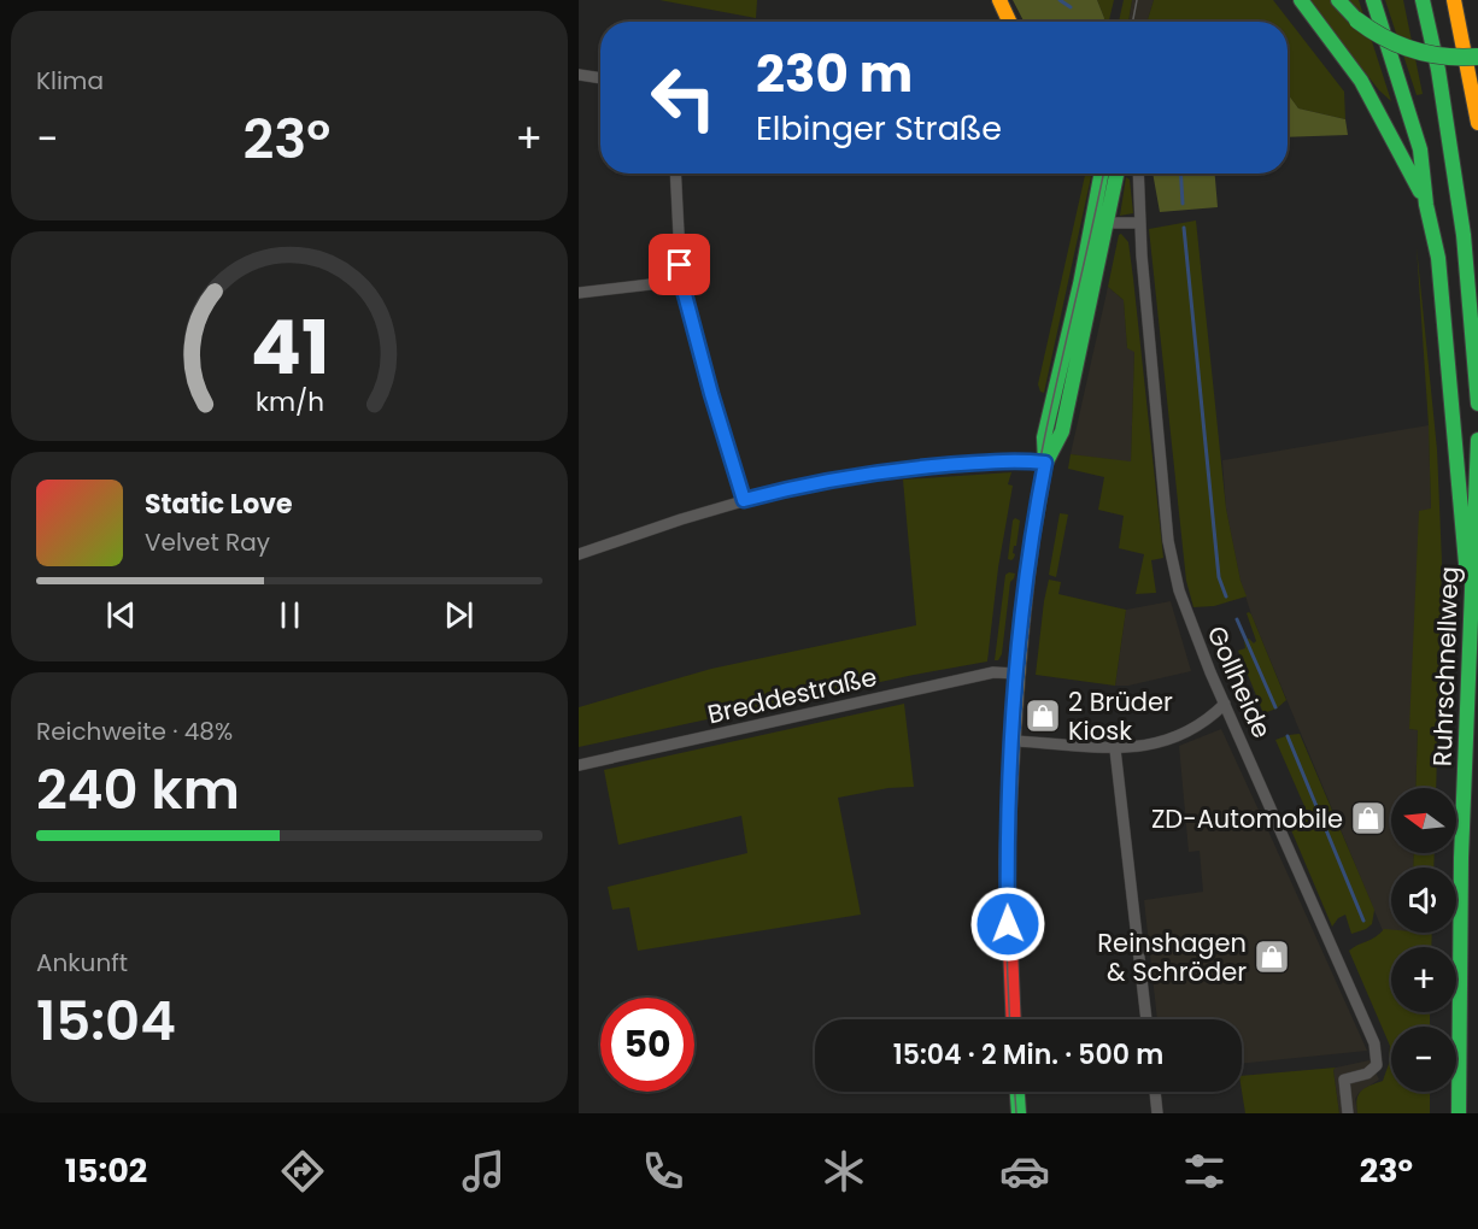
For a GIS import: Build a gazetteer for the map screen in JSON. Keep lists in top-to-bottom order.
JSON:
{
  "streets": {
    "main road": ["Ruhrschnellweg"],
    "street": ["Gollheide", "Breddestraße"]
  },
  "places": {
    "shop": ["2 Brüder Kiosk", "ZD-Automobile", "Reinshagen & Schröder"]
  },
  "north": "left",
  "page": {
    "tile": [
      "Klima",
      ["Reichweite · 48%", "240 km"],
      ["Ankunft", "15:04"]
    ],
    "turn": ["230 m", "Elbinger Straße"],
    "heat": ["−", "23°", "+"],
    "song": ["Static Love", "Velvet Ray"],
    "map_buttons": ["+", "−"],
    "limit": "50",
    "trip": "15:04 · 2 Min. · 500 m",
    "tabs": ["15:02", "23°"],
    "gauge": ["41", "km/h"]
  }
}
